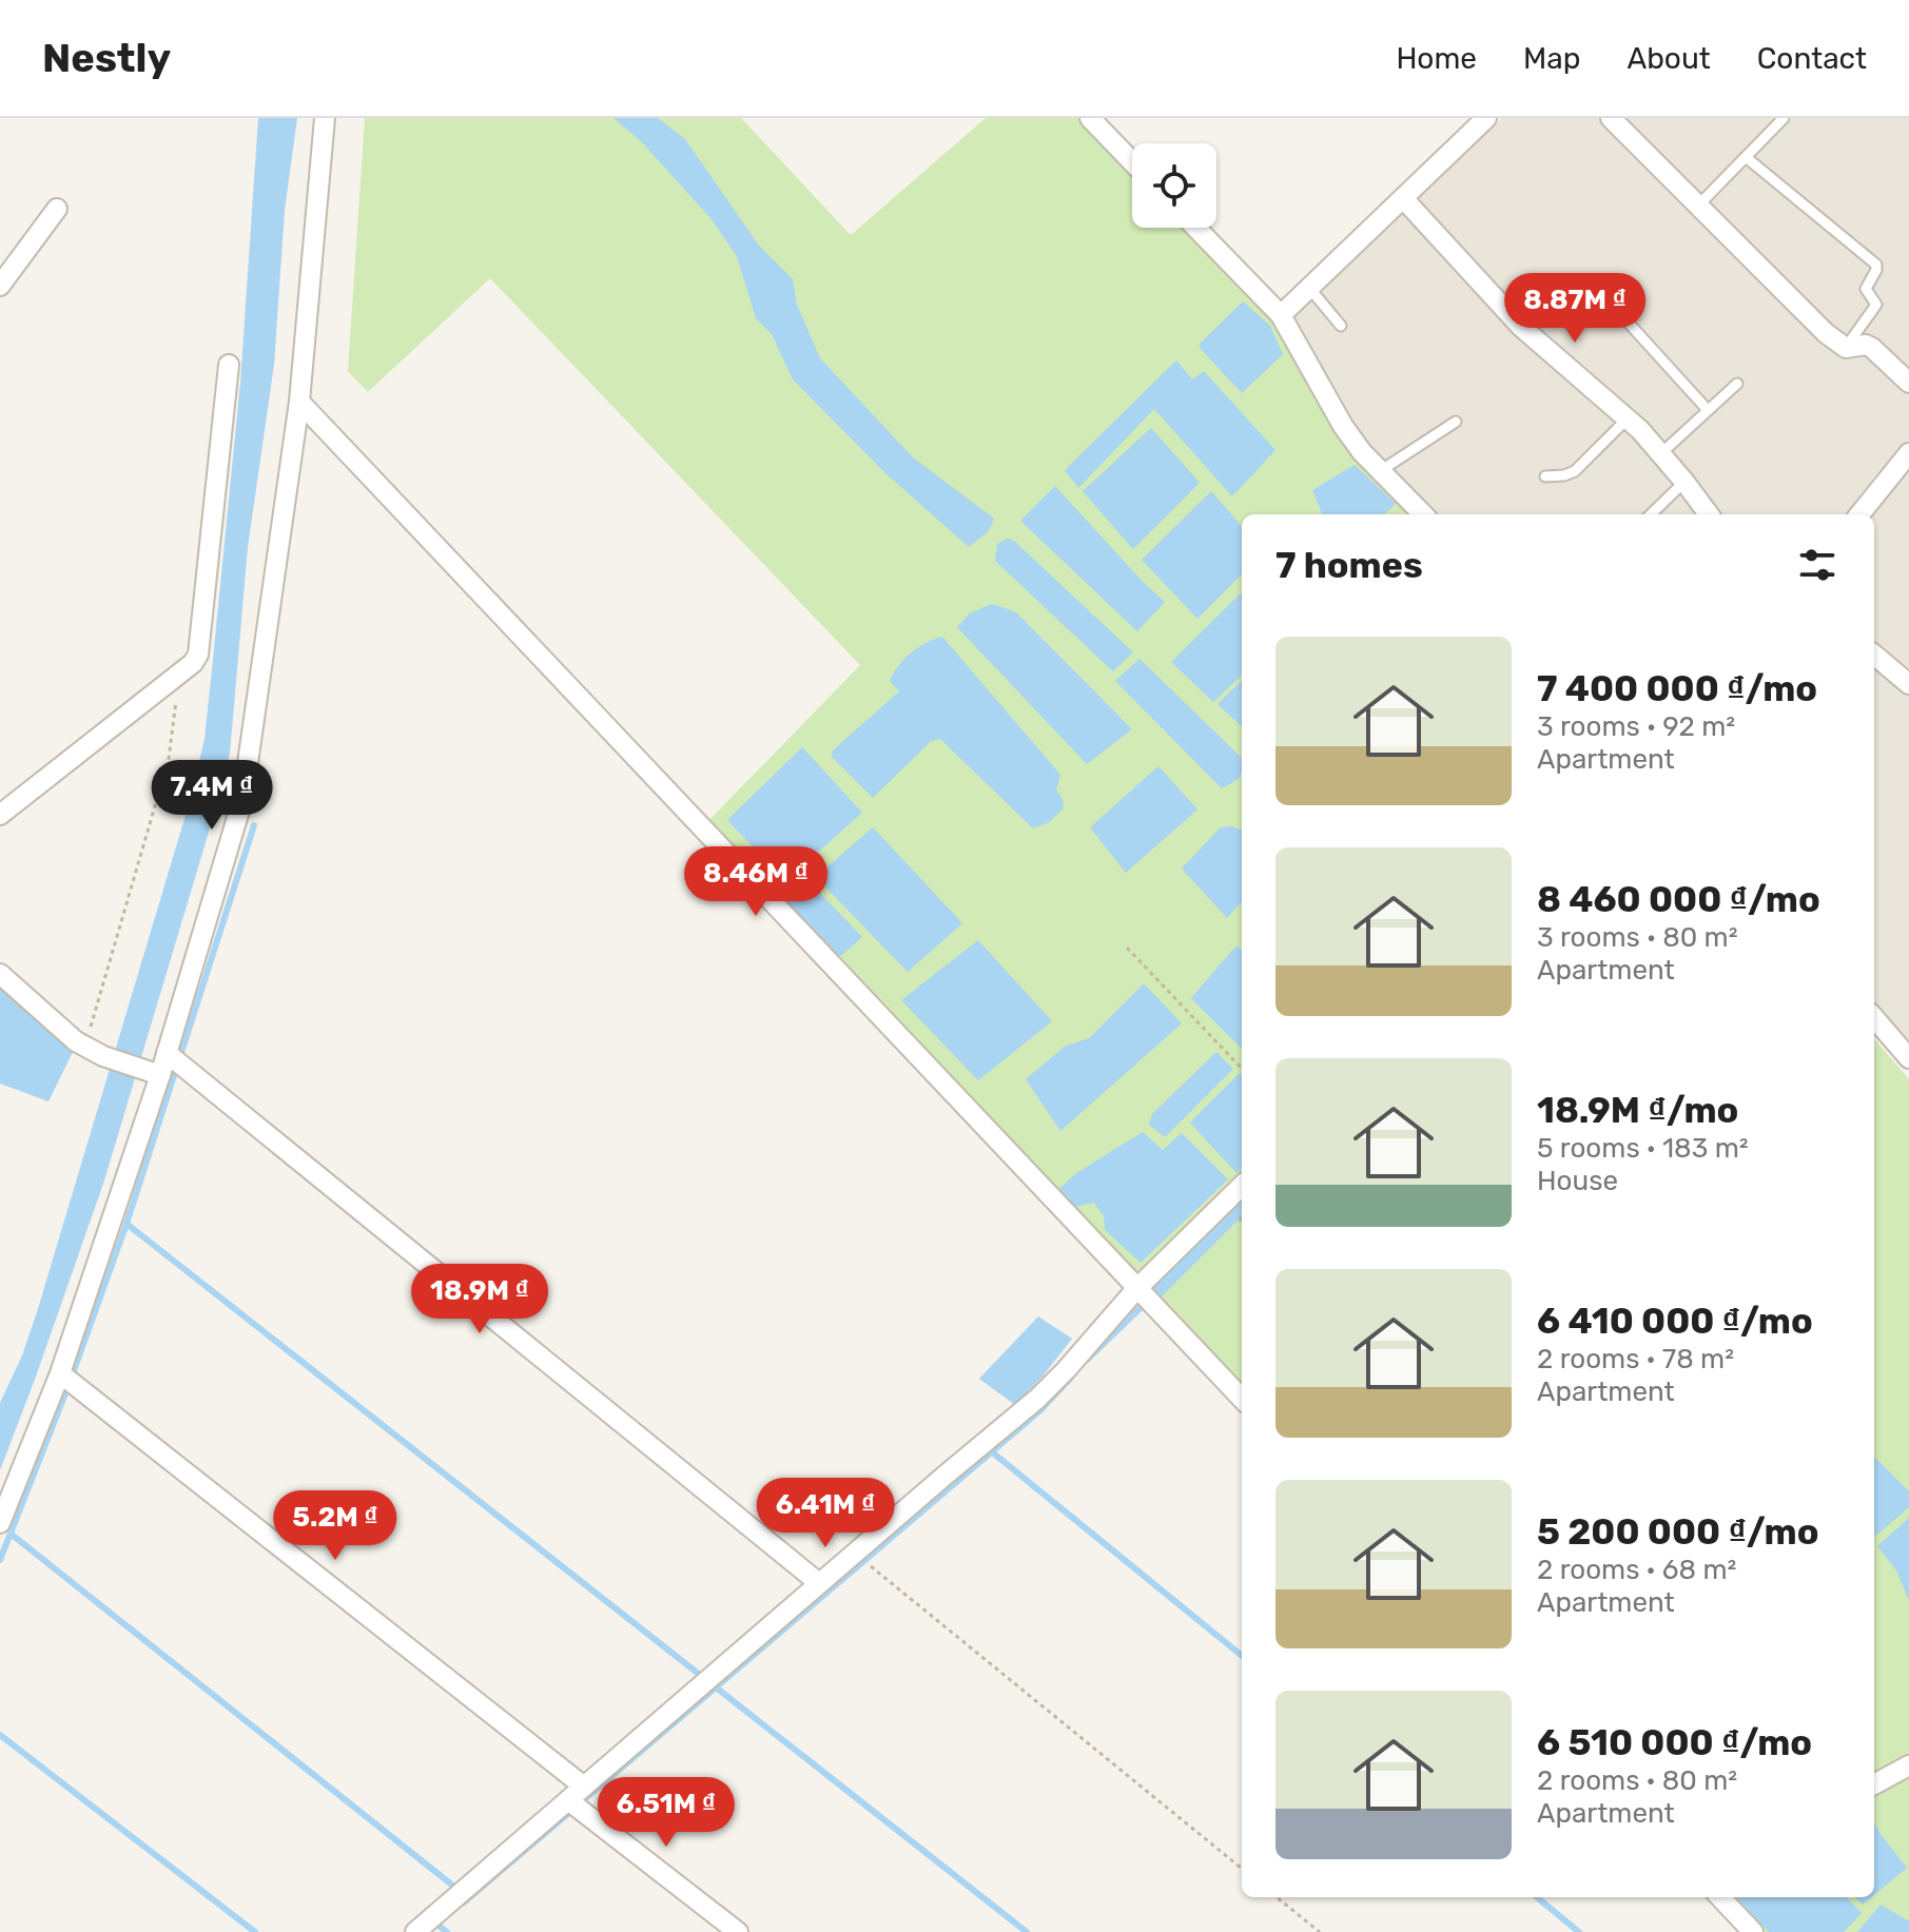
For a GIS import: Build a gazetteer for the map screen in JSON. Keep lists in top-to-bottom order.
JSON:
{
  "page": {
    "header": "Nestly",
    "nav": [
      "Home",
      "Map",
      "About",
      "Contact"
    ],
    "price": [
      "8.87M ₫",
      "7.4M ₫",
      "8.46M ₫",
      "18.9M ₫",
      "6.41M ₫",
      "5.2M ₫",
      "6.51M ₫"
    ],
    "heading": "7 homes",
    "list": [
      {
        "name": "7 400 000 ₫/mo",
        "note": "3 rooms · 92 m² · Apartment"
      },
      {
        "name": "8 460 000 ₫/mo",
        "note": "3 rooms · 80 m² · Apartment"
      },
      {
        "name": "18.9M ₫/mo",
        "note": "5 rooms · 183 m² · House"
      },
      {
        "name": "6 410 000 ₫/mo",
        "note": "2 rooms · 78 m² · Apartment"
      },
      {
        "name": "5 200 000 ₫/mo",
        "note": "2 rooms · 68 m² · Apartment"
      },
      {
        "name": "6 510 000 ₫/mo",
        "note": "2 rooms · 80 m² · Apartment"
      }
    ]
  }
}
